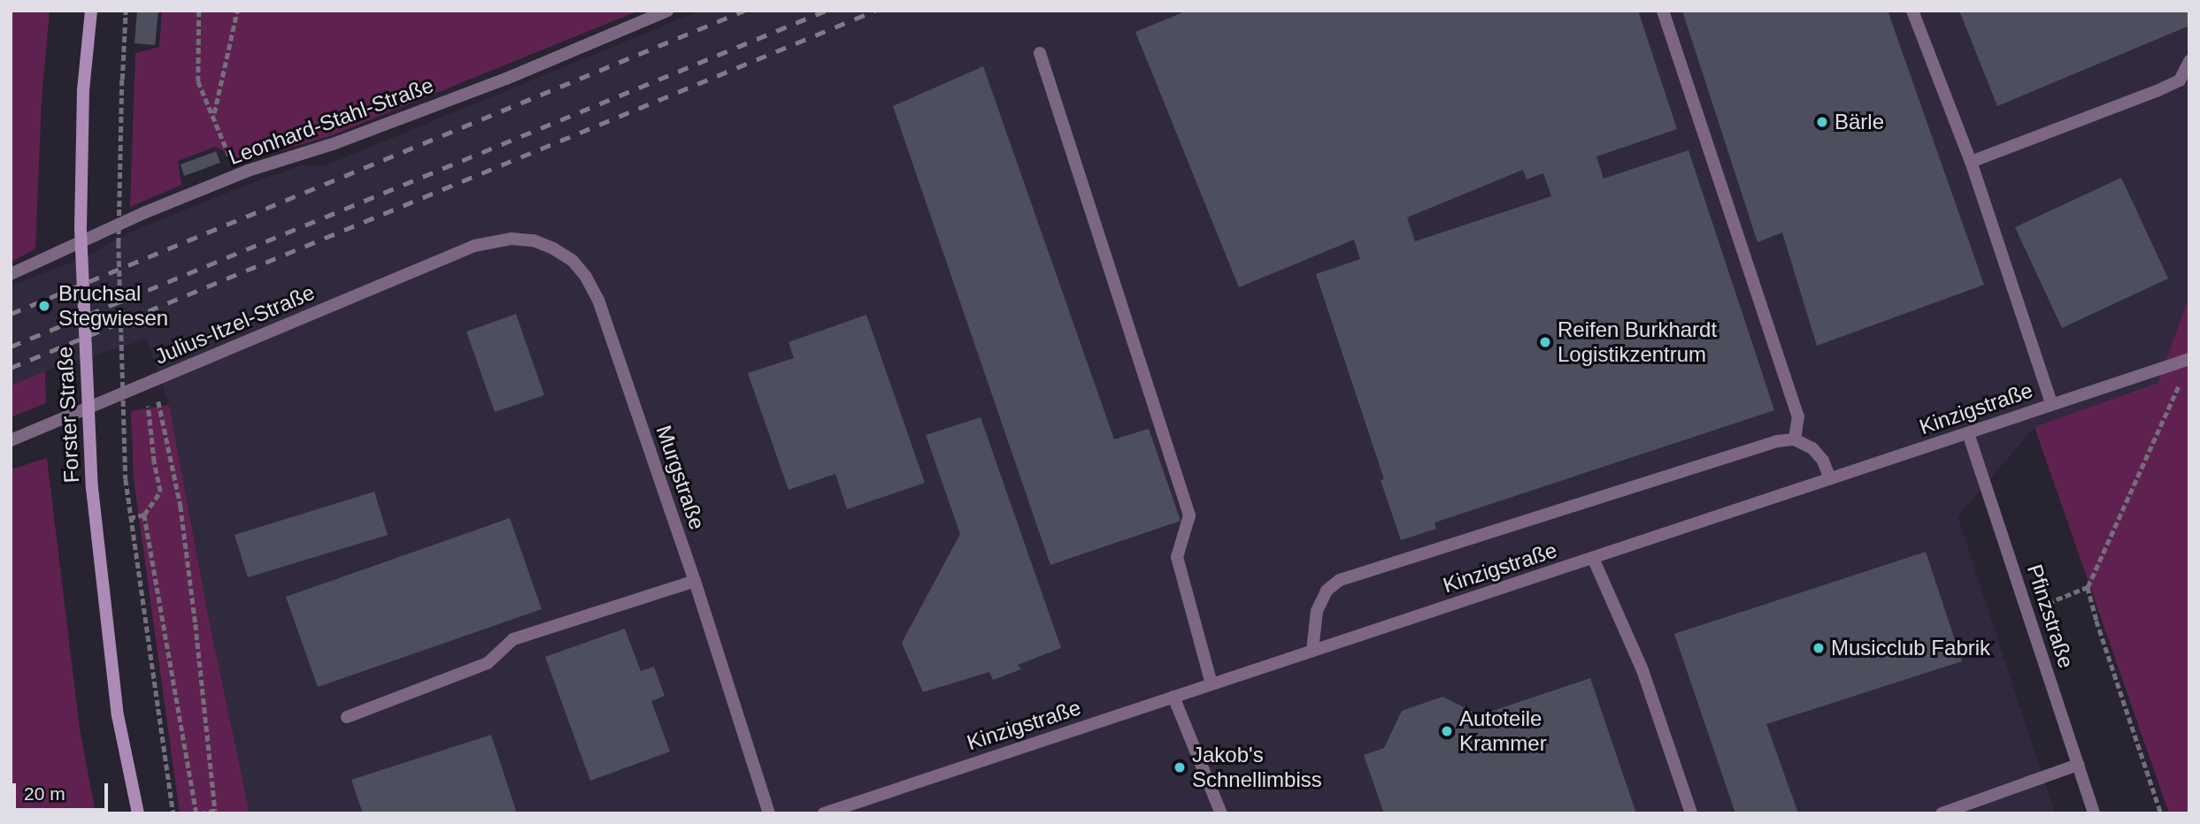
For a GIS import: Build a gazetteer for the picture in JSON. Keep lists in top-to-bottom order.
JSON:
{
  "streets": {
    "street": [
      "Leonhard-Stahl-Straße",
      "Julius-Itzel-Straße",
      "Kinzigstraße",
      "Forster Straße",
      "Murgstraße",
      "Pfinzstraße"
    ]
  },
  "crossings": [
    ["Julius-Itzel-Straße", "Murgstraße"],
    ["Kinzigstraße", "Pfinzstraße"]
  ],
  "places": [
    "Bärle",
    "Bruchsal Stegwiesen",
    "Reifen Burkhardt Logistikzentrum",
    "Musicclub Fabrik",
    "Autoteile Krammer",
    "Jakob's Schnellimbiss"
  ],
  "scale_bar": "20 m"
}
